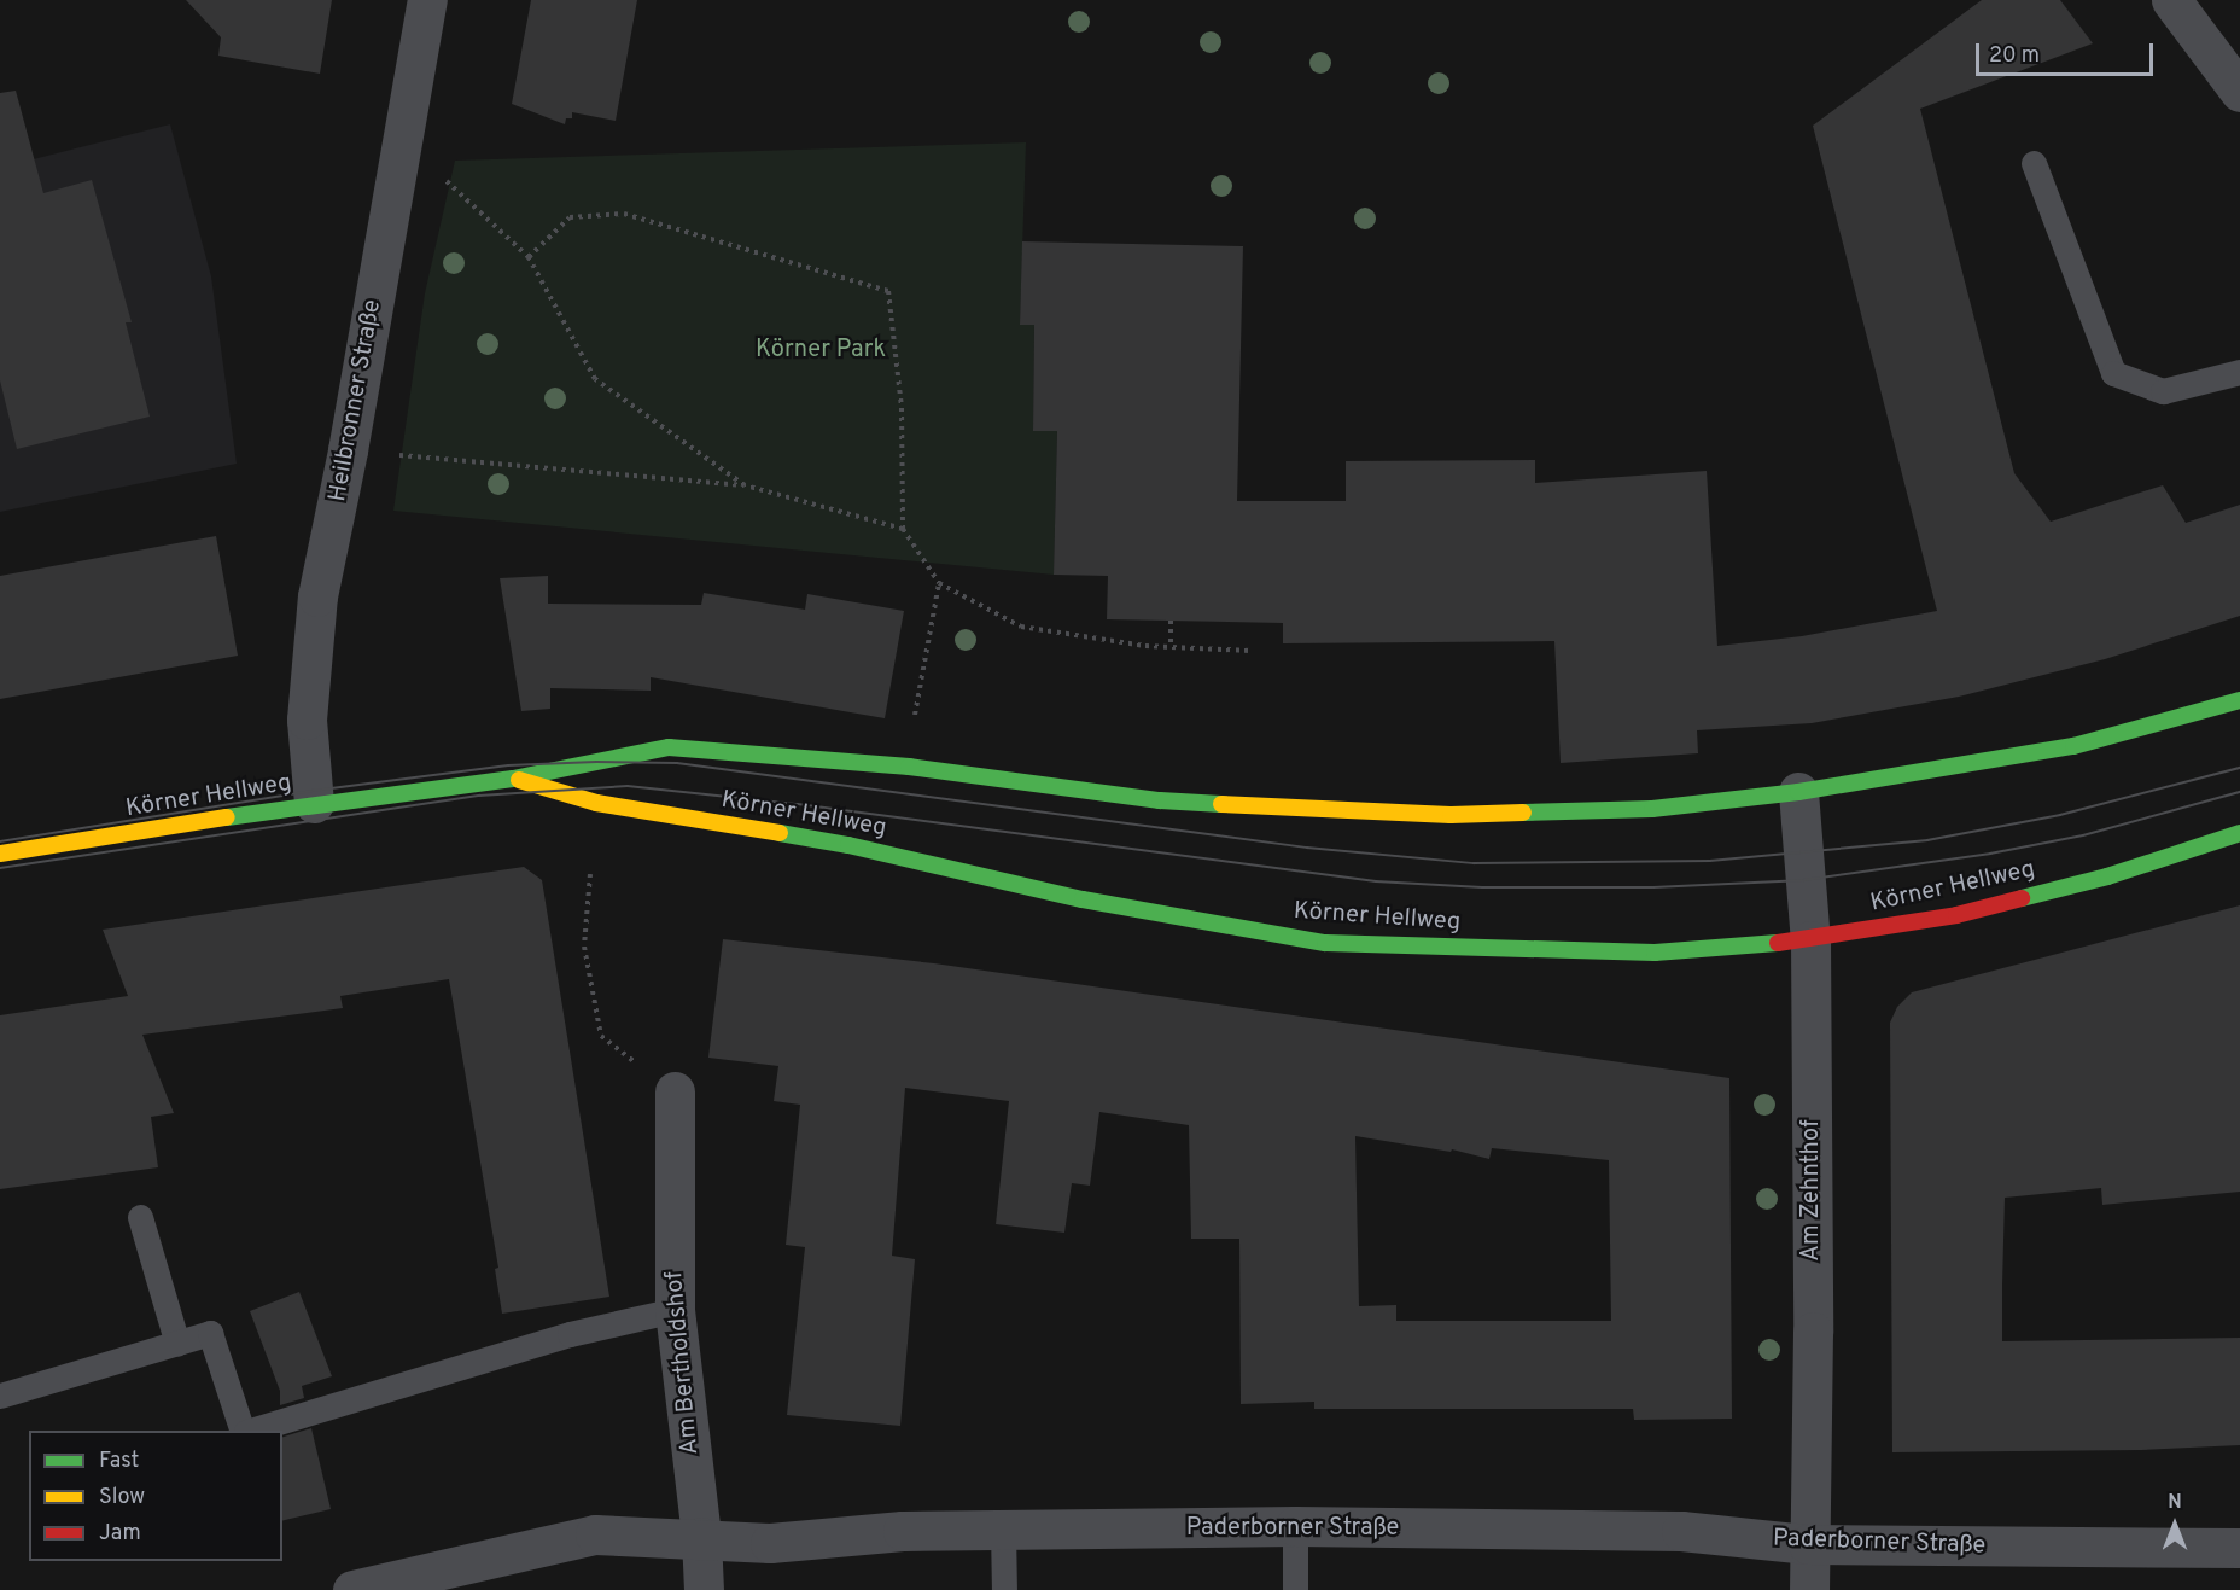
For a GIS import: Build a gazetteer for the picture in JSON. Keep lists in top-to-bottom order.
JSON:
{
  "streets": {
    "main road": ["Körner Hellweg"],
    "street": [
      "Heilbronner Straße",
      "Am Zehnthof",
      "Am Bertholdshof",
      "Paderborner Straße"
    ]
  },
  "crossings": [
    ["Heilbronner Straße", "Körner Hellweg"],
    ["Körner Hellweg", "Am Zehnthof"],
    ["Am Zehnthof", "Paderborner Straße"],
    ["Am Bertholdshof", "Paderborner Straße"]
  ],
  "parks": ["Körner Park"],
  "legend": ["Fast", "Slow", "Jam"],
  "scale_bar": "20 m",
  "north": "top"
}
